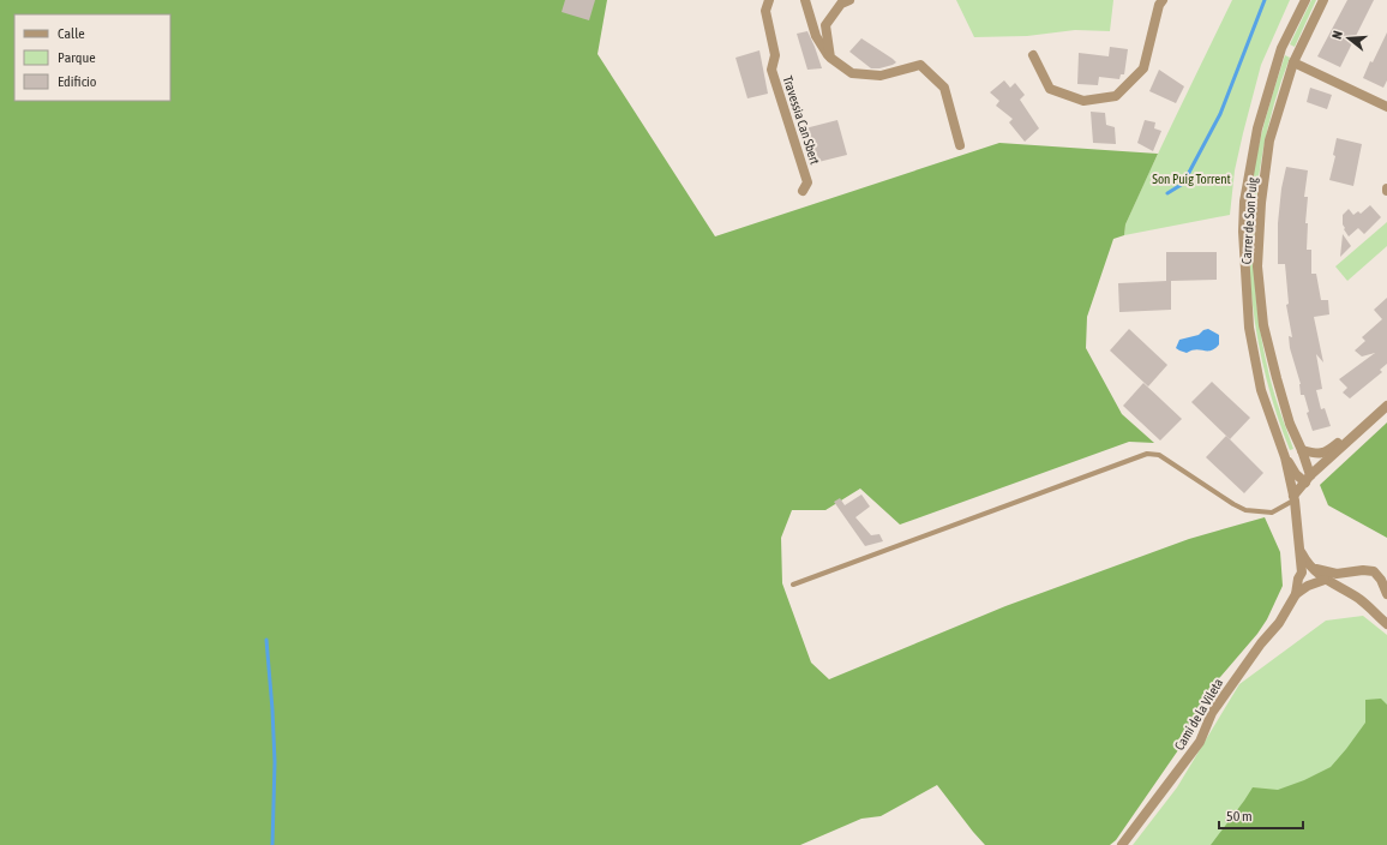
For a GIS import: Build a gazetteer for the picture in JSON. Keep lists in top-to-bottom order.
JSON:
{
  "streets": {
    "street": ["Travessia Can Sbert", "Carrer de Son Puig", "Camí de la Vileta"]
  },
  "crossings": [
    ["Carrer de Son Puig", "Camí de la Vileta"]
  ],
  "parks": ["Son Puig Torrent"],
  "legend": ["Calle", "Parque", "Edificio"],
  "scale_bar": "50 m",
  "north": "left"
}
